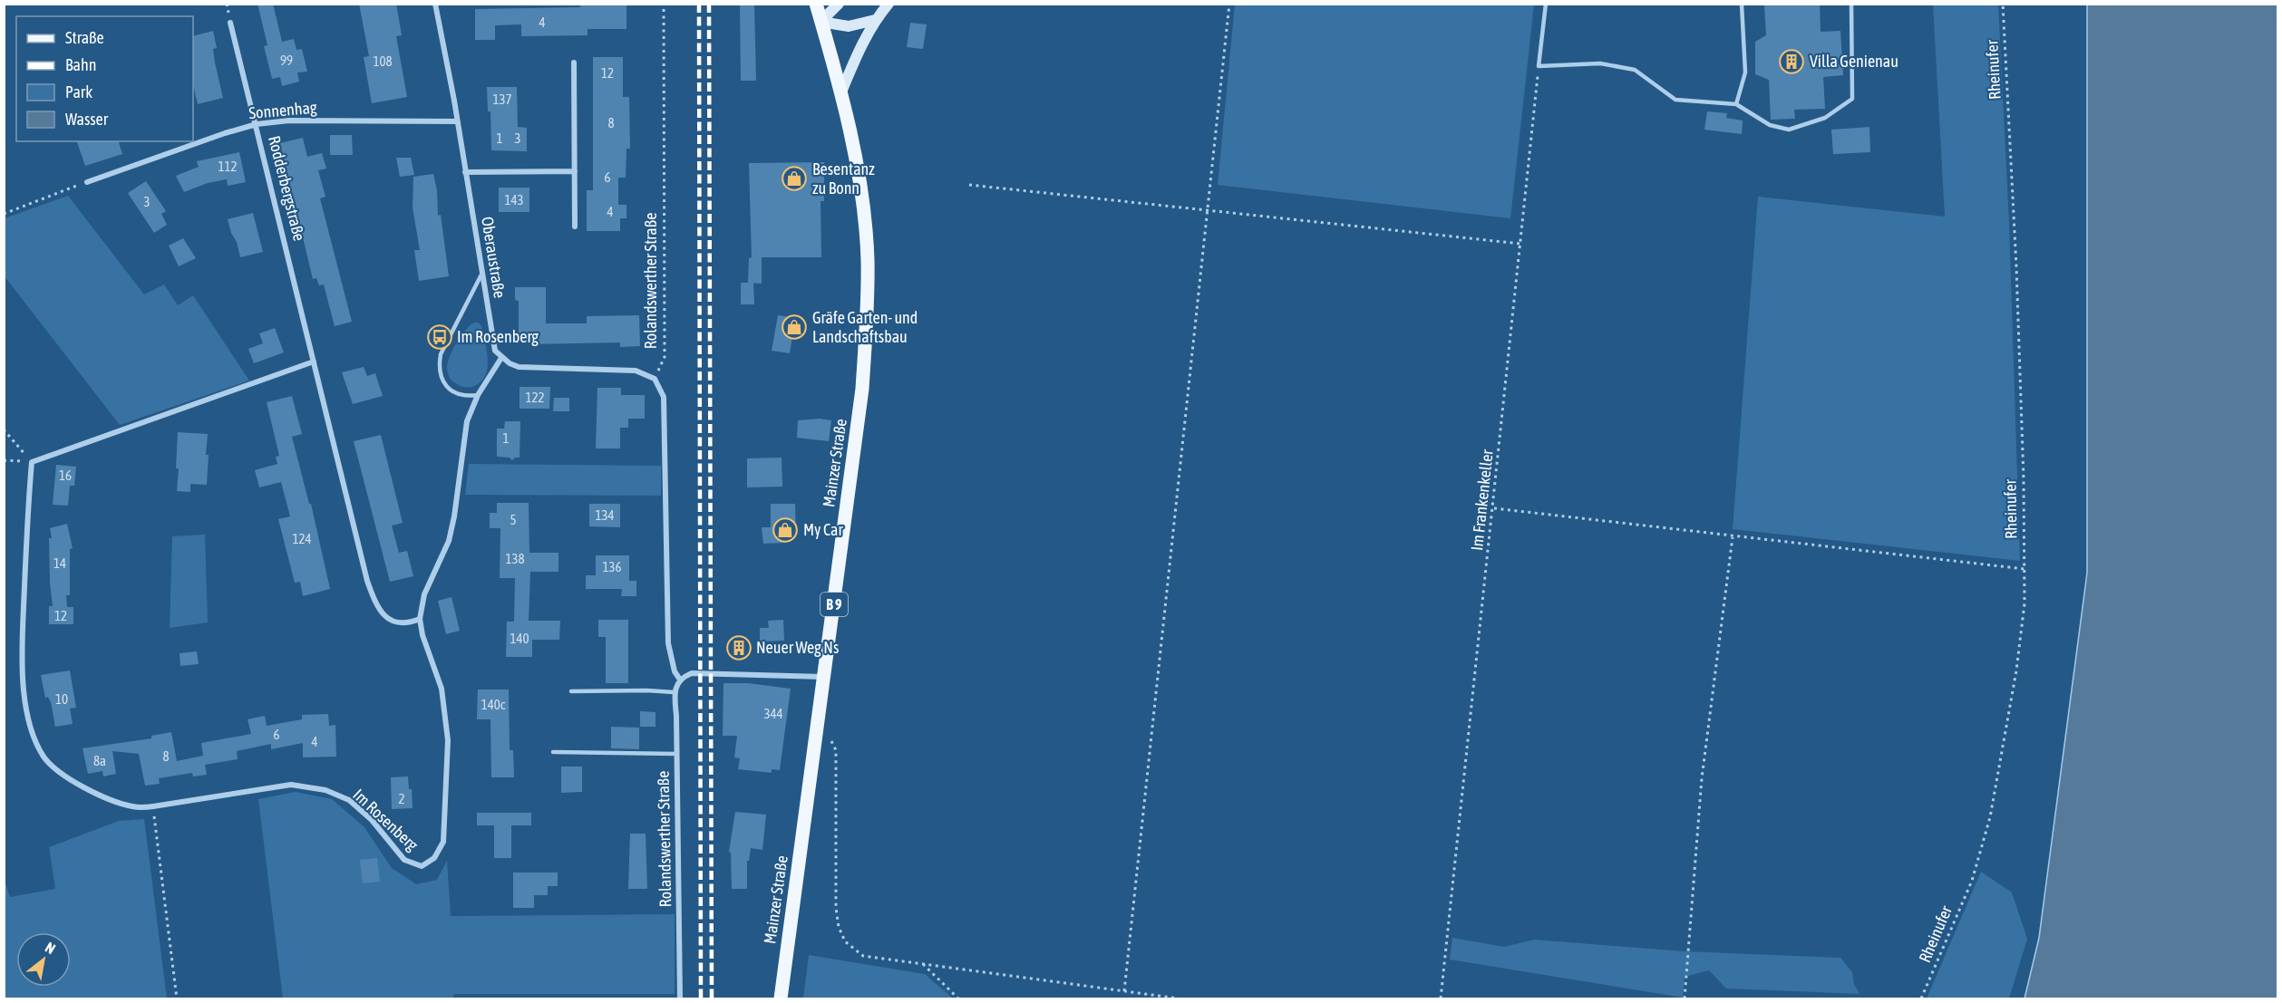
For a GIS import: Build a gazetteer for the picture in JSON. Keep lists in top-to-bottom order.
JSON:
{
  "streets": {
    "main road": ["Mainzer Straße", "B 9"],
    "street": [
      "Sonnenhag",
      "Rodderbergstraße",
      "Oberaustraße",
      "Rolandswerther Straße",
      "Im Rosenberg"
    ],
    "path": ["Rheinufer", "Im Frankenkeller"]
  },
  "crossings": [
    ["Sonnenhag", "Rodderbergstraße"],
    ["Sonnenhag", "Oberaustraße"],
    ["Rodderbergstraße", "Im Rosenberg"],
    ["Oberaustraße", "Im Rosenberg"],
    ["Mainzer Straße", "B 9"]
  ],
  "places": {
    "building": ["Villa Genienau", "Neuer Weg Ns"],
    "shop": ["Besentanz zu Bonn", "Gräfe Garten- und Landschaftsbau", "My Car"],
    "bus stop": ["Im Rosenberg"]
  },
  "house_numbers": [
    "4",
    "99",
    "108",
    "12",
    "137",
    "8",
    "1",
    "3",
    "112",
    "6",
    "143",
    "3",
    "4",
    "122",
    "1",
    "16",
    "134",
    "5",
    "124",
    "138",
    "14",
    "136",
    "12",
    "140",
    "10",
    "140c",
    "344",
    "6",
    "4",
    "8",
    "8a",
    "2"
  ],
  "legend": [
    "Straße",
    "Bahn",
    "Park",
    "Wasser"
  ],
  "north": "top right"
}
